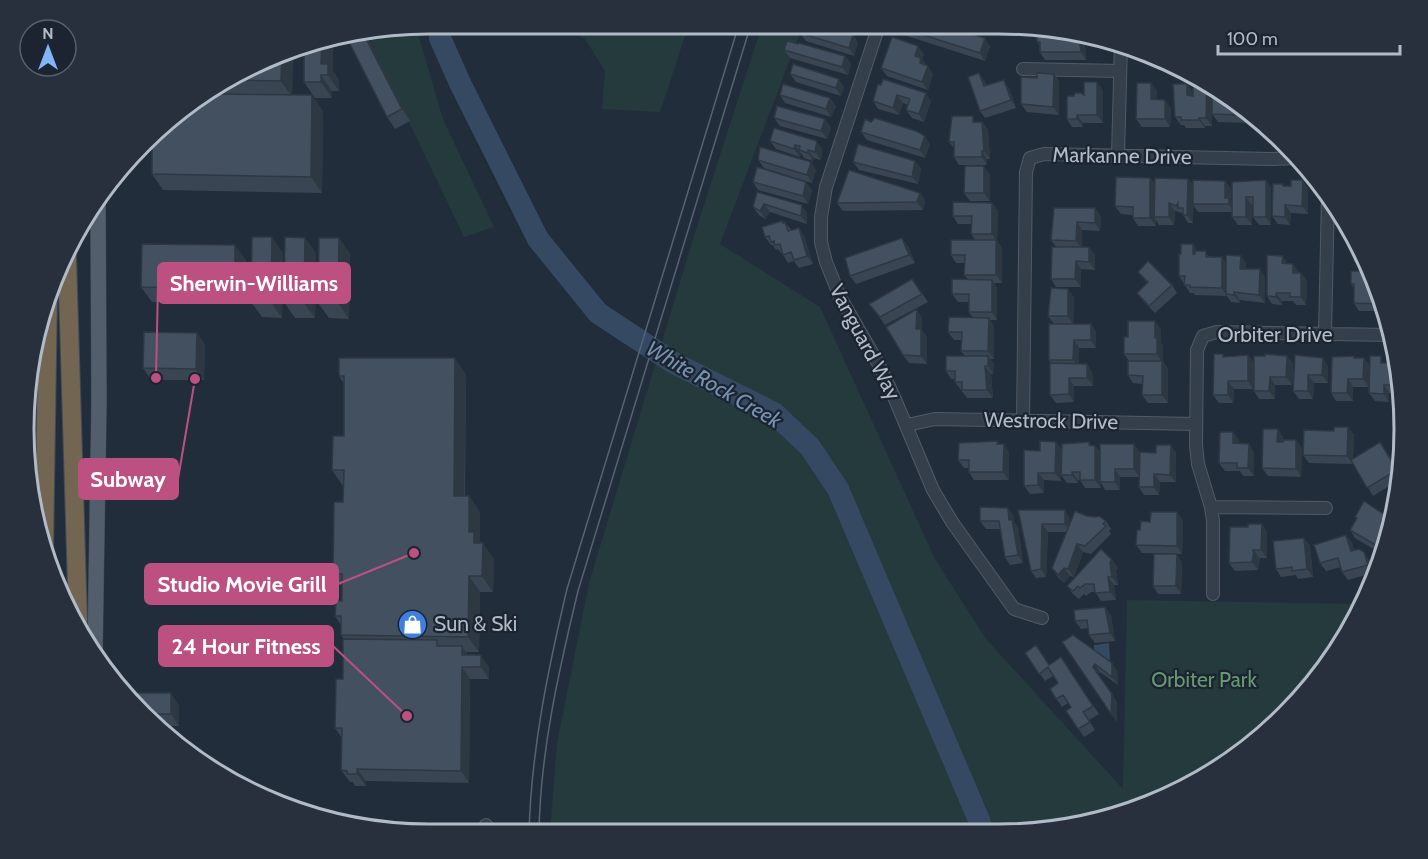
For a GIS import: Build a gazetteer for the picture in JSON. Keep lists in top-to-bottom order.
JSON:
{
  "streets": {
    "street": [
      "Markanne Drive",
      "Orbiter Drive",
      "Vanguard Way",
      "Westrock Drive"
    ]
  },
  "crossings": [
    ["Markanne Drive", "Westrock Drive"],
    ["Orbiter Drive", "Westrock Drive"],
    ["Vanguard Way", "Westrock Drive"]
  ],
  "water": ["White Rock Creek"],
  "parks": ["Orbiter Park"],
  "places": {
    "other": [
      "Sherwin-Williams",
      "Subway",
      "Studio Movie Grill",
      "24 Hour Fitness"
    ],
    "shop": ["Sun & Ski"]
  },
  "scale_bar": "100 m",
  "north": "top"
}
